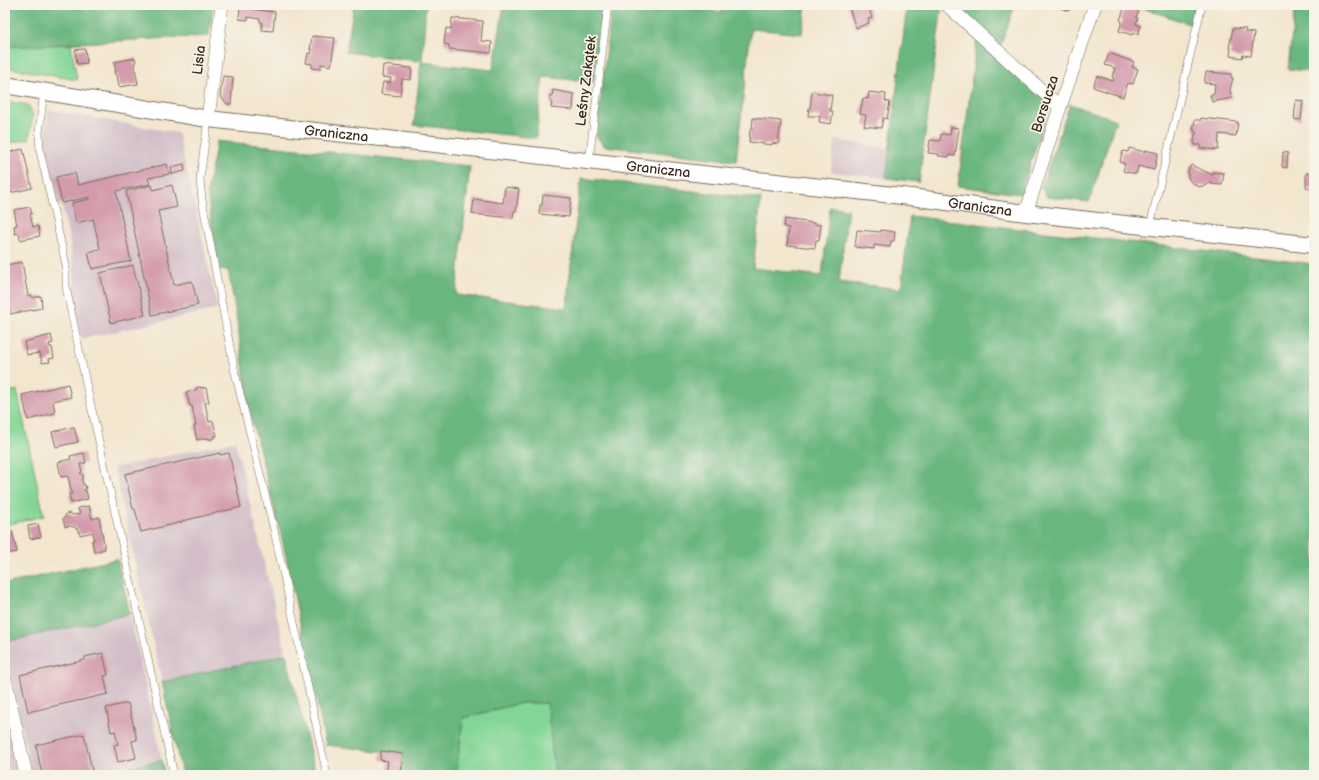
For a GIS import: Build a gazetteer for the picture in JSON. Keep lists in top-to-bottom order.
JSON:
{
  "streets": {
    "street": ["Lisia", "Borsucza", "Graniczna"],
    "lane": ["Leśny Zakątek"]
  },
  "crossings": [
    ["Lisia", "Graniczna"],
    ["Leśny Zakątek", "Graniczna"],
    ["Borsucza", "Graniczna"]
  ]
}
